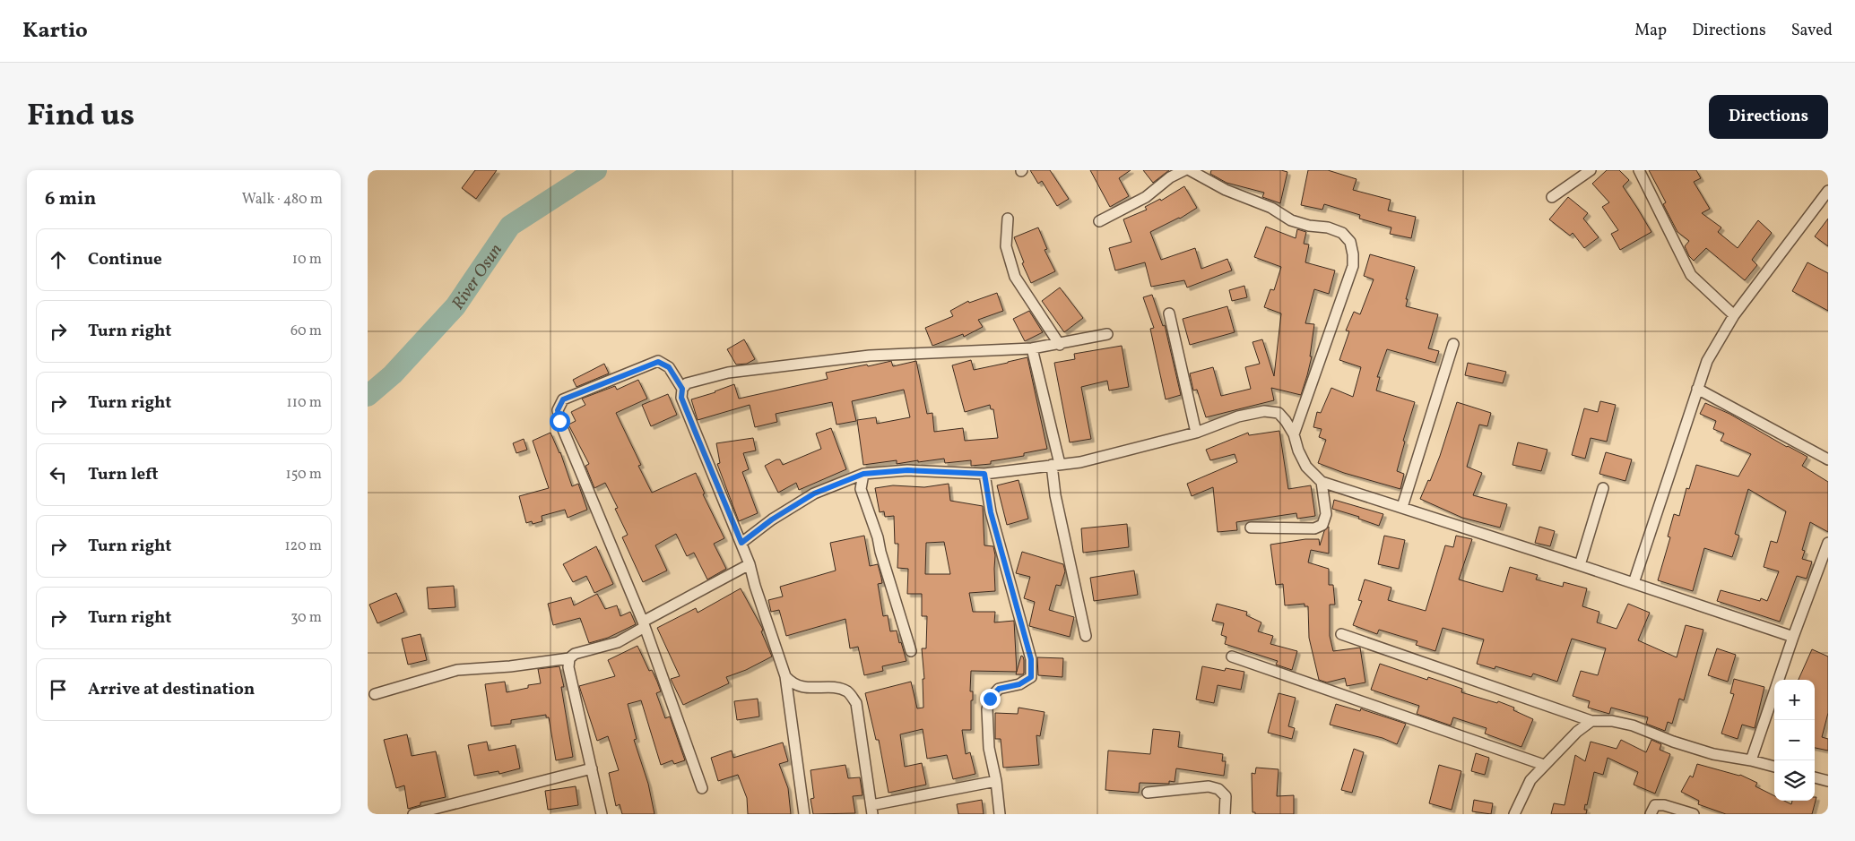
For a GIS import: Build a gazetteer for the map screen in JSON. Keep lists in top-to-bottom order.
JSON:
{
  "water": ["River Osun"],
  "page": {
    "header": "Kartio",
    "nav": ["Map", "Directions", "Saved"],
    "title": "Find us",
    "buttons": "Directions",
    "heading": ["6 min", "Walk · 480 m"],
    "list": [
      ["Continue", "10 m"],
      ["Turn right", "60 m"],
      ["Turn right", "110 m"],
      ["Turn left", "150 m"],
      ["Turn right", "120 m"],
      ["Turn right", "30 m"],
      "Arrive at destination"
    ],
    "map_buttons": ["+", "−"]
  }
}
